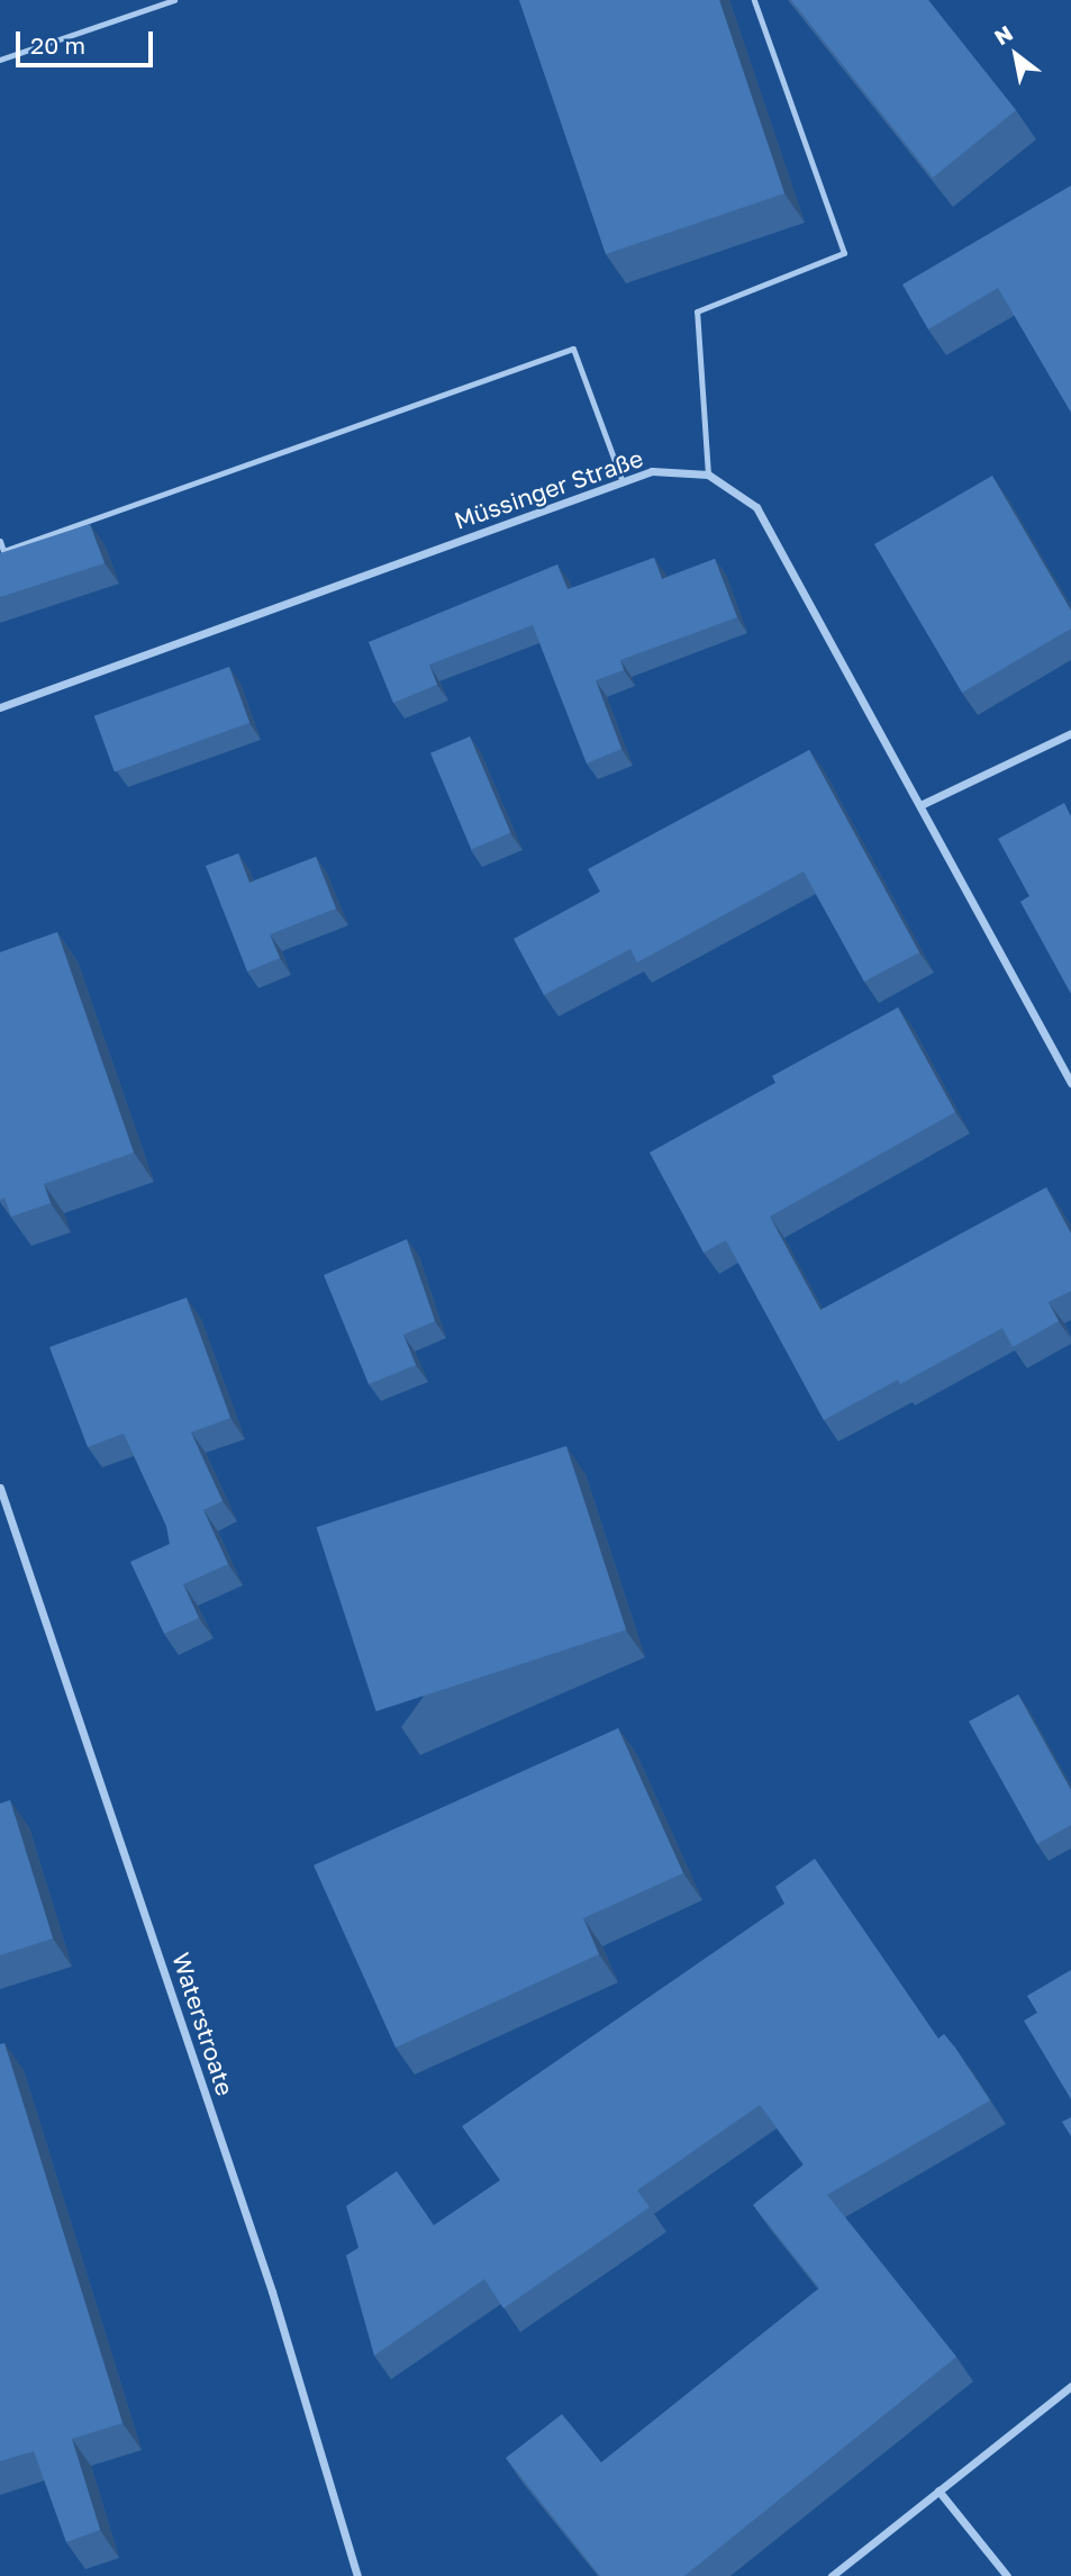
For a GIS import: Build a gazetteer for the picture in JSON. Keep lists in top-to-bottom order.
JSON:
{
  "streets": {
    "street": ["Müssinger Straße", "Waterstroate"]
  },
  "scale_bar": "20 m",
  "north": "top left"
}
